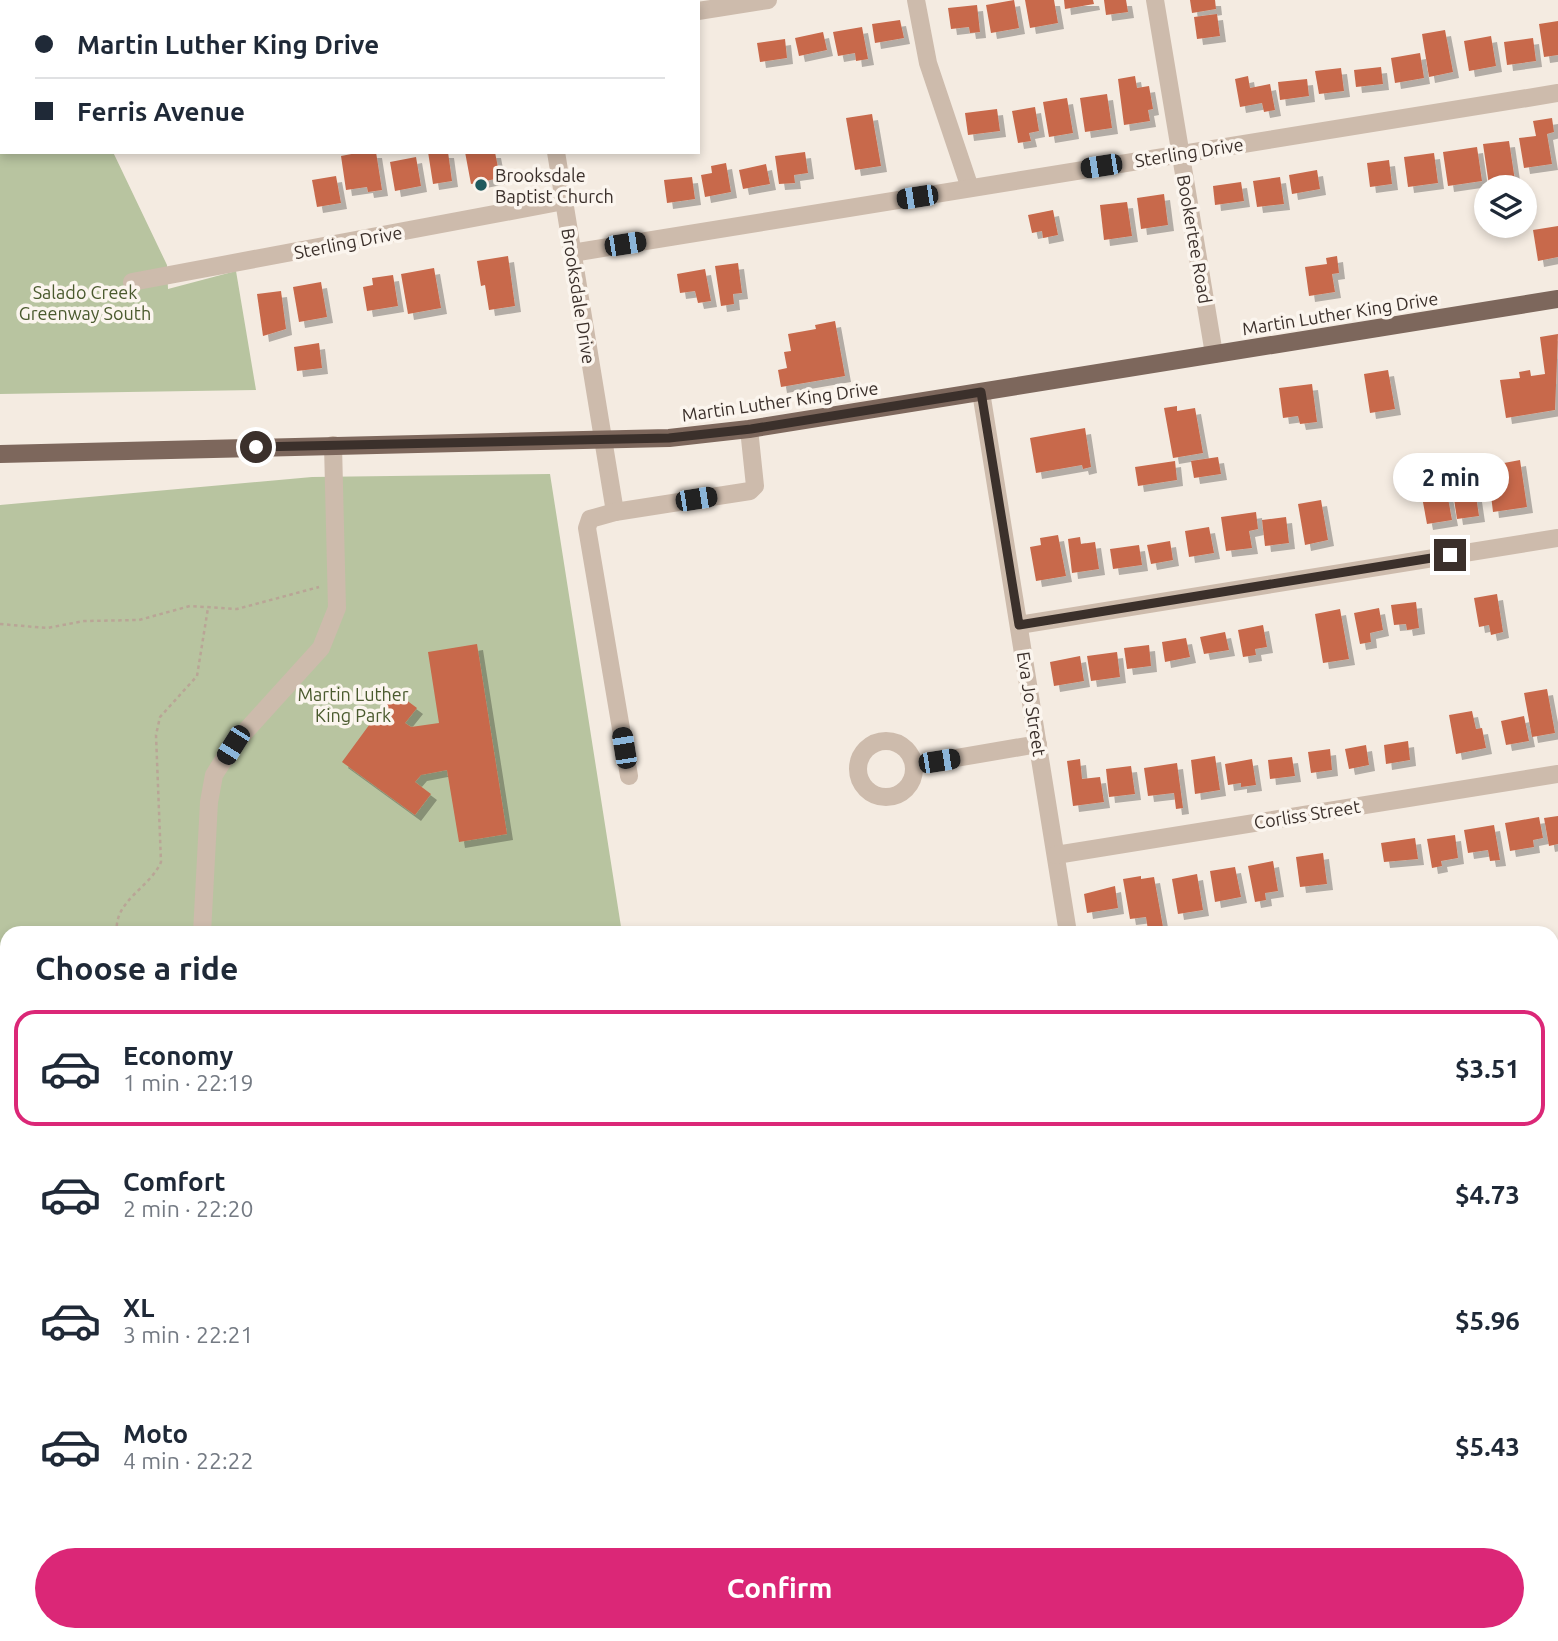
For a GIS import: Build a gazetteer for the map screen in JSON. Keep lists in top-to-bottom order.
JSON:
{
  "streets": {
    "main road": ["Martin Luther King Drive"],
    "street": [
      "Sterling Drive",
      "Bookertee Road",
      "Brooksdale Drive",
      "Eva Jo Street",
      "Corliss Street"
    ]
  },
  "crossings": [
    ["Sterling Drive", "Bookertee Road"],
    ["Sterling Drive", "Brooksdale Drive"],
    ["Bookertee Road", "Martin Luther King Drive"],
    ["Brooksdale Drive", "Martin Luther King Drive"],
    ["Martin Luther King Drive", "Eva Jo Street"],
    ["Eva Jo Street", "Corliss Street"]
  ],
  "parks": ["Salado Creek Greenway South", "Martin Luther King Park"],
  "places": ["Brooksdale Baptist Church"],
  "page": {
    "banner": ["Martin Luther King Drive", "Ferris Avenue"],
    "bubble": "2 min",
    "heading": "Choose a ride",
    "list": [
      {
        "name": "Economy",
        "note": "1 min · 22:19",
        "value": "$3.51"
      },
      {
        "name": "Comfort",
        "note": "2 min · 22:20",
        "value": "$4.73"
      },
      {
        "name": "XL",
        "note": "3 min · 22:21",
        "value": "$5.96"
      },
      {
        "name": "Moto",
        "note": "4 min · 22:22",
        "value": "$5.43"
      }
    ],
    "buttons": "Confirm"
  }
}
